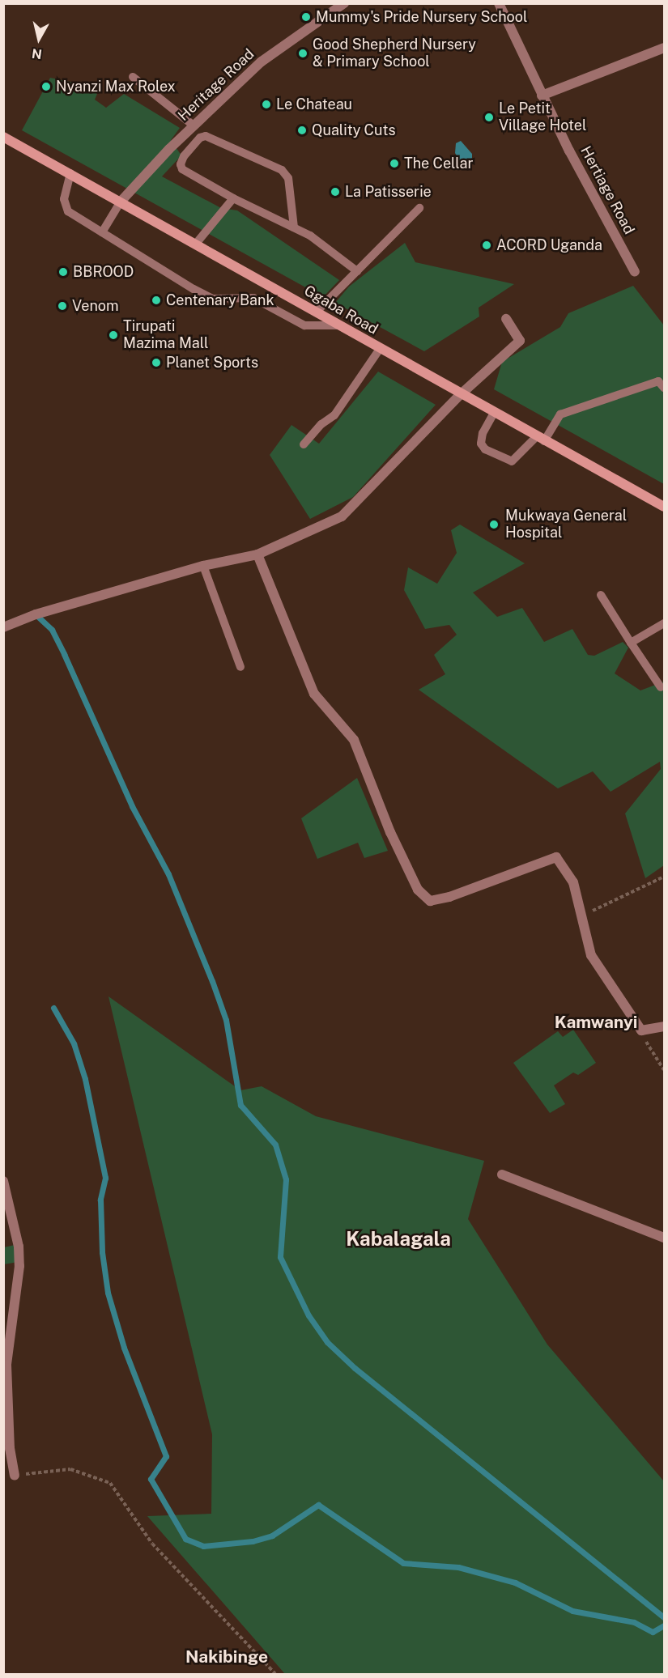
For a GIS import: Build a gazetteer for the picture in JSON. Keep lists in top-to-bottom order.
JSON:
{
  "streets": {
    "main road": ["Ggaba Road"],
    "street": ["Heritage Road", "Hertiage Road"]
  },
  "crossings": [
    ["Heritage Road", "Ggaba Road"]
  ],
  "districts": ["Kamwanyi", "Kabalagala", "Nakibinge"],
  "places": [
    "Mummy's Pride Nursery School",
    "Good Shepherd Nursery & Primary School",
    "Nyanzi Max Rolex",
    "Le Chateau",
    "Le Petit Village Hotel",
    "Quality Cuts",
    "The Cellar",
    "La Patisserie",
    "ACORD Uganda",
    "BBROOD",
    "Centenary Bank",
    "Venom",
    "Tirupati Mazima Mall",
    "Planet Sports",
    "Mukwaya General Hospital"
  ],
  "north": "bottom"
}
